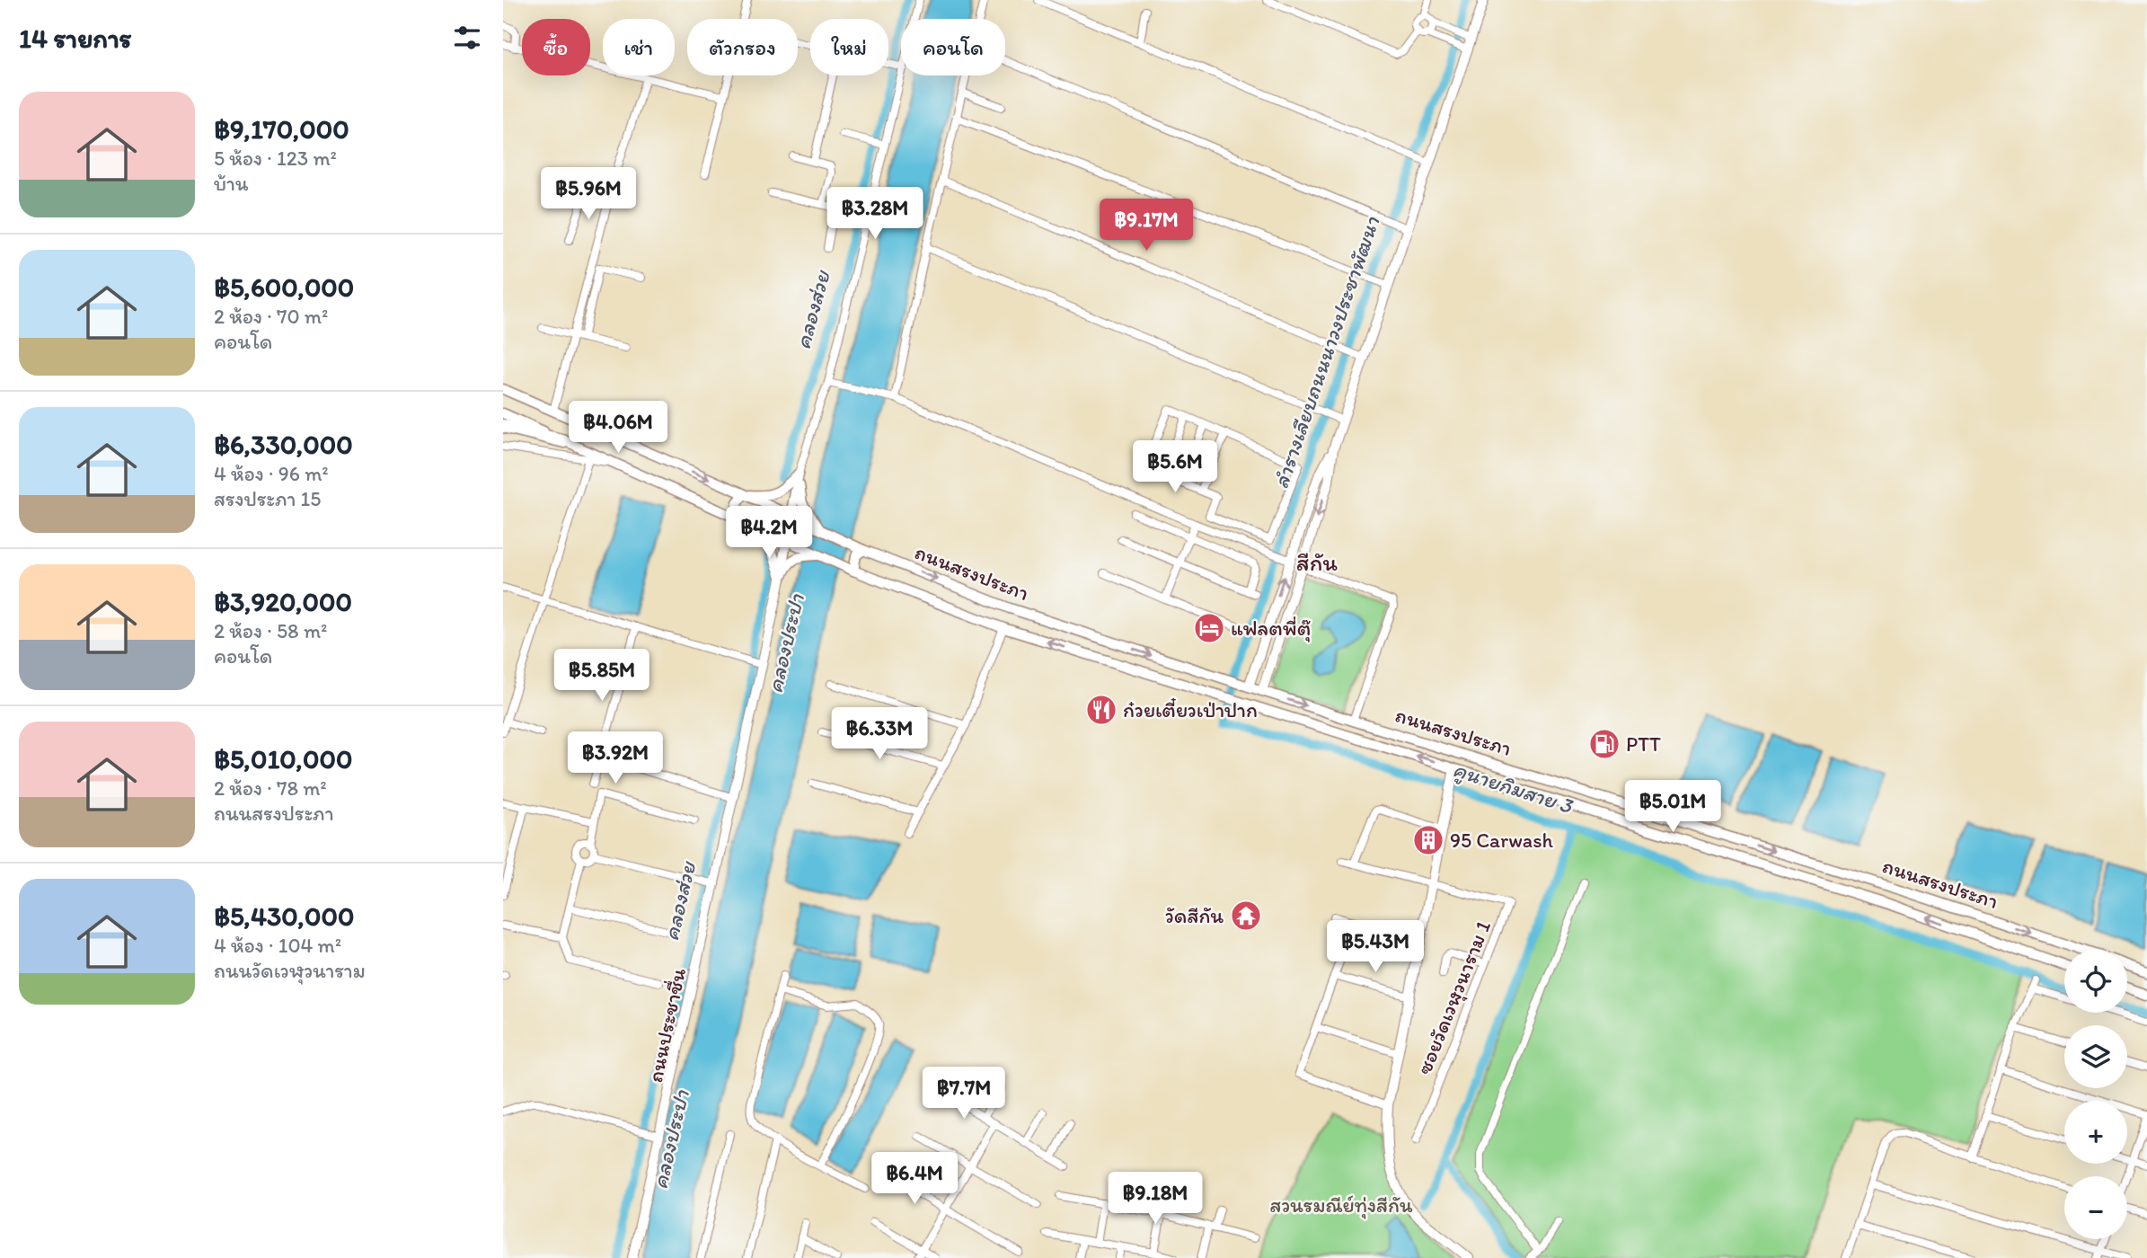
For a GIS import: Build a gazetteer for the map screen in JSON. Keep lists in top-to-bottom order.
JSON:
{
  "streets": {
    "main road": ["ถนนสรงประภา"],
    "street": ["ซอยวัดเวฬุวนาราม 1", "ถนนประชาชื่น"]
  },
  "districts": ["สีกัน"],
  "water": [
    "คลองส่วย",
    "ลำรางเลียบถนนนาวงประชาพัฒนา",
    "คลองประปา",
    "คูนายกิมสาย 3"
  ],
  "parks": ["สวนรมณีย์ทุ่งสีกัน"],
  "places": {
    "hotel": ["แฟลตพี่ตุ๊"],
    "restaurant": ["ก๋วยเตี๋ยวเป่าปาก"],
    "fuel station": ["PTT"],
    "building": ["95 Carwash"],
    "temple": ["วัดสีกัน"]
  },
  "page": {
    "heading": "14 รายการ",
    "chip": [
      "ซื้อ",
      "เช่า",
      "ตัวกรอง",
      "ใหม่",
      "คอนโด"
    ],
    "list": [
      {
        "name": "฿9,170,000",
        "note": "5 ห้อง · 123 m² · บ้าน"
      },
      {
        "name": "฿5,600,000",
        "note": "2 ห้อง · 70 m² · คอนโด"
      },
      {
        "name": "฿6,330,000",
        "note": "4 ห้อง · 96 m² · สรงประภา 15"
      },
      {
        "name": "฿3,920,000",
        "note": "2 ห้อง · 58 m² · คอนโด"
      },
      {
        "name": "฿5,010,000",
        "note": "2 ห้อง · 78 m² · ถนนสรงประภา"
      },
      {
        "name": "฿5,430,000",
        "note": "4 ห้อง · 104 m² · ถนนวัดเวฬุวนาราม"
      }
    ],
    "price": [
      "฿5.96M",
      "฿3.28M",
      "฿9.17M",
      "฿4.06M",
      "฿5.6M",
      "฿4.2M",
      "฿5.85M",
      "฿6.33M",
      "฿3.92M",
      "฿5.01M",
      "฿5.43M",
      "฿7.7M",
      "฿6.4M",
      "฿9.18M"
    ],
    "map_buttons": ["+", "−"]
  }
}
